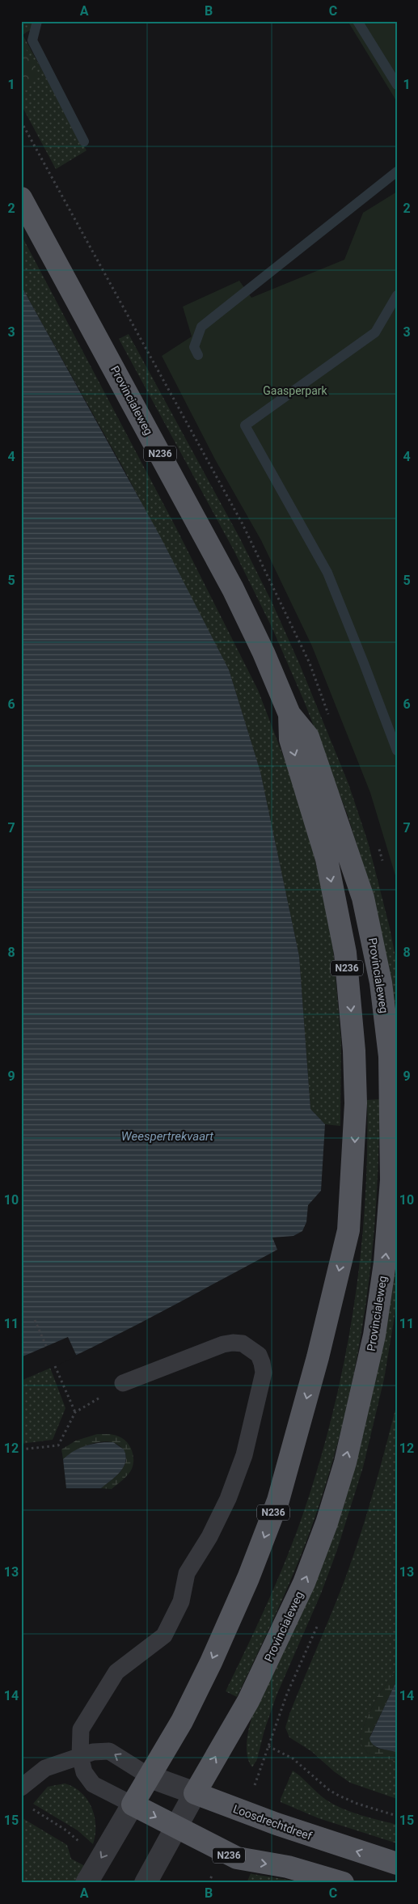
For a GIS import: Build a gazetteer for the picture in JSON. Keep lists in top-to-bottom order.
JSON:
{
  "streets": {
    "main road": ["Provincialeweg", "N236", "Loosdrechtdreef"]
  },
  "crossings": [
    ["Provincialeweg", "N236"],
    ["Provincialeweg", "Loosdrechtdreef"]
  ],
  "one_way": ["Loosdrechtdreef"],
  "water": ["Weespertrekvaart"],
  "parks": ["Gaasperpark"],
  "grid": {
    "columns": ["A", "B", "C"],
    "rows": [
      "1",
      "2",
      "3",
      "4",
      "5",
      "6",
      "7",
      "8",
      "9",
      "10",
      "11",
      "12",
      "13",
      "14",
      "15"
    ]
  }
}
